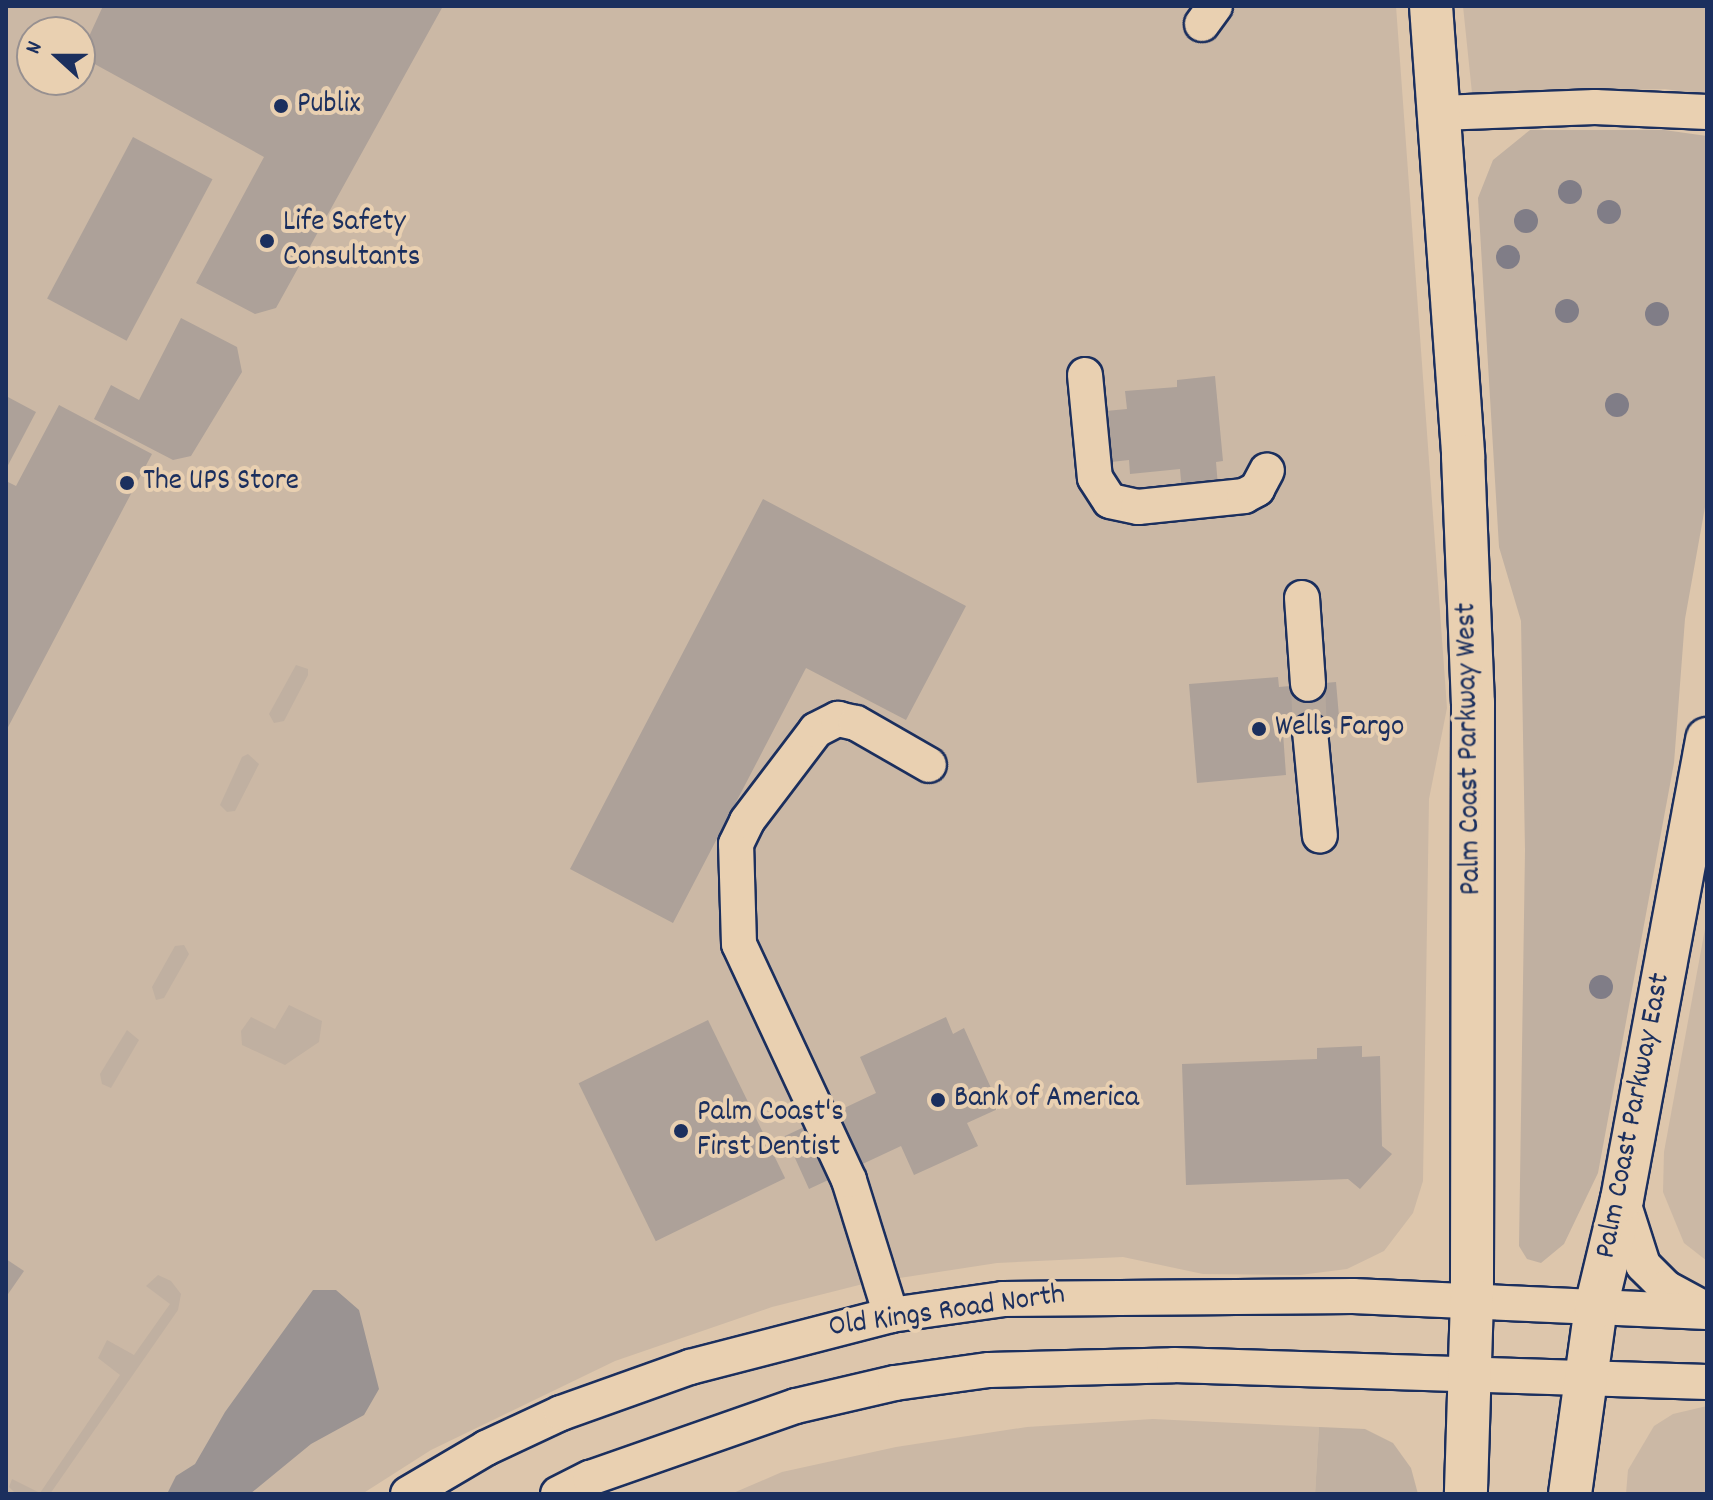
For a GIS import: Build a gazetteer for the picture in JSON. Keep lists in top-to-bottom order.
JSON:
{
  "streets": {
    "main road": ["Palm Coast Parkway West", "Palm Coast Parkway East"],
    "street": ["Old Kings Road North"]
  },
  "crossings": [
    ["Palm Coast Parkway West", "Old Kings Road North"],
    ["Palm Coast Parkway East", "Old Kings Road North"]
  ],
  "places": [
    "Publix",
    "Life Safety Consultants",
    "The UPS Store",
    "Wells Fargo",
    "Bank of America",
    "Palm Coast's First Dentist"
  ],
  "north": "left"
}
